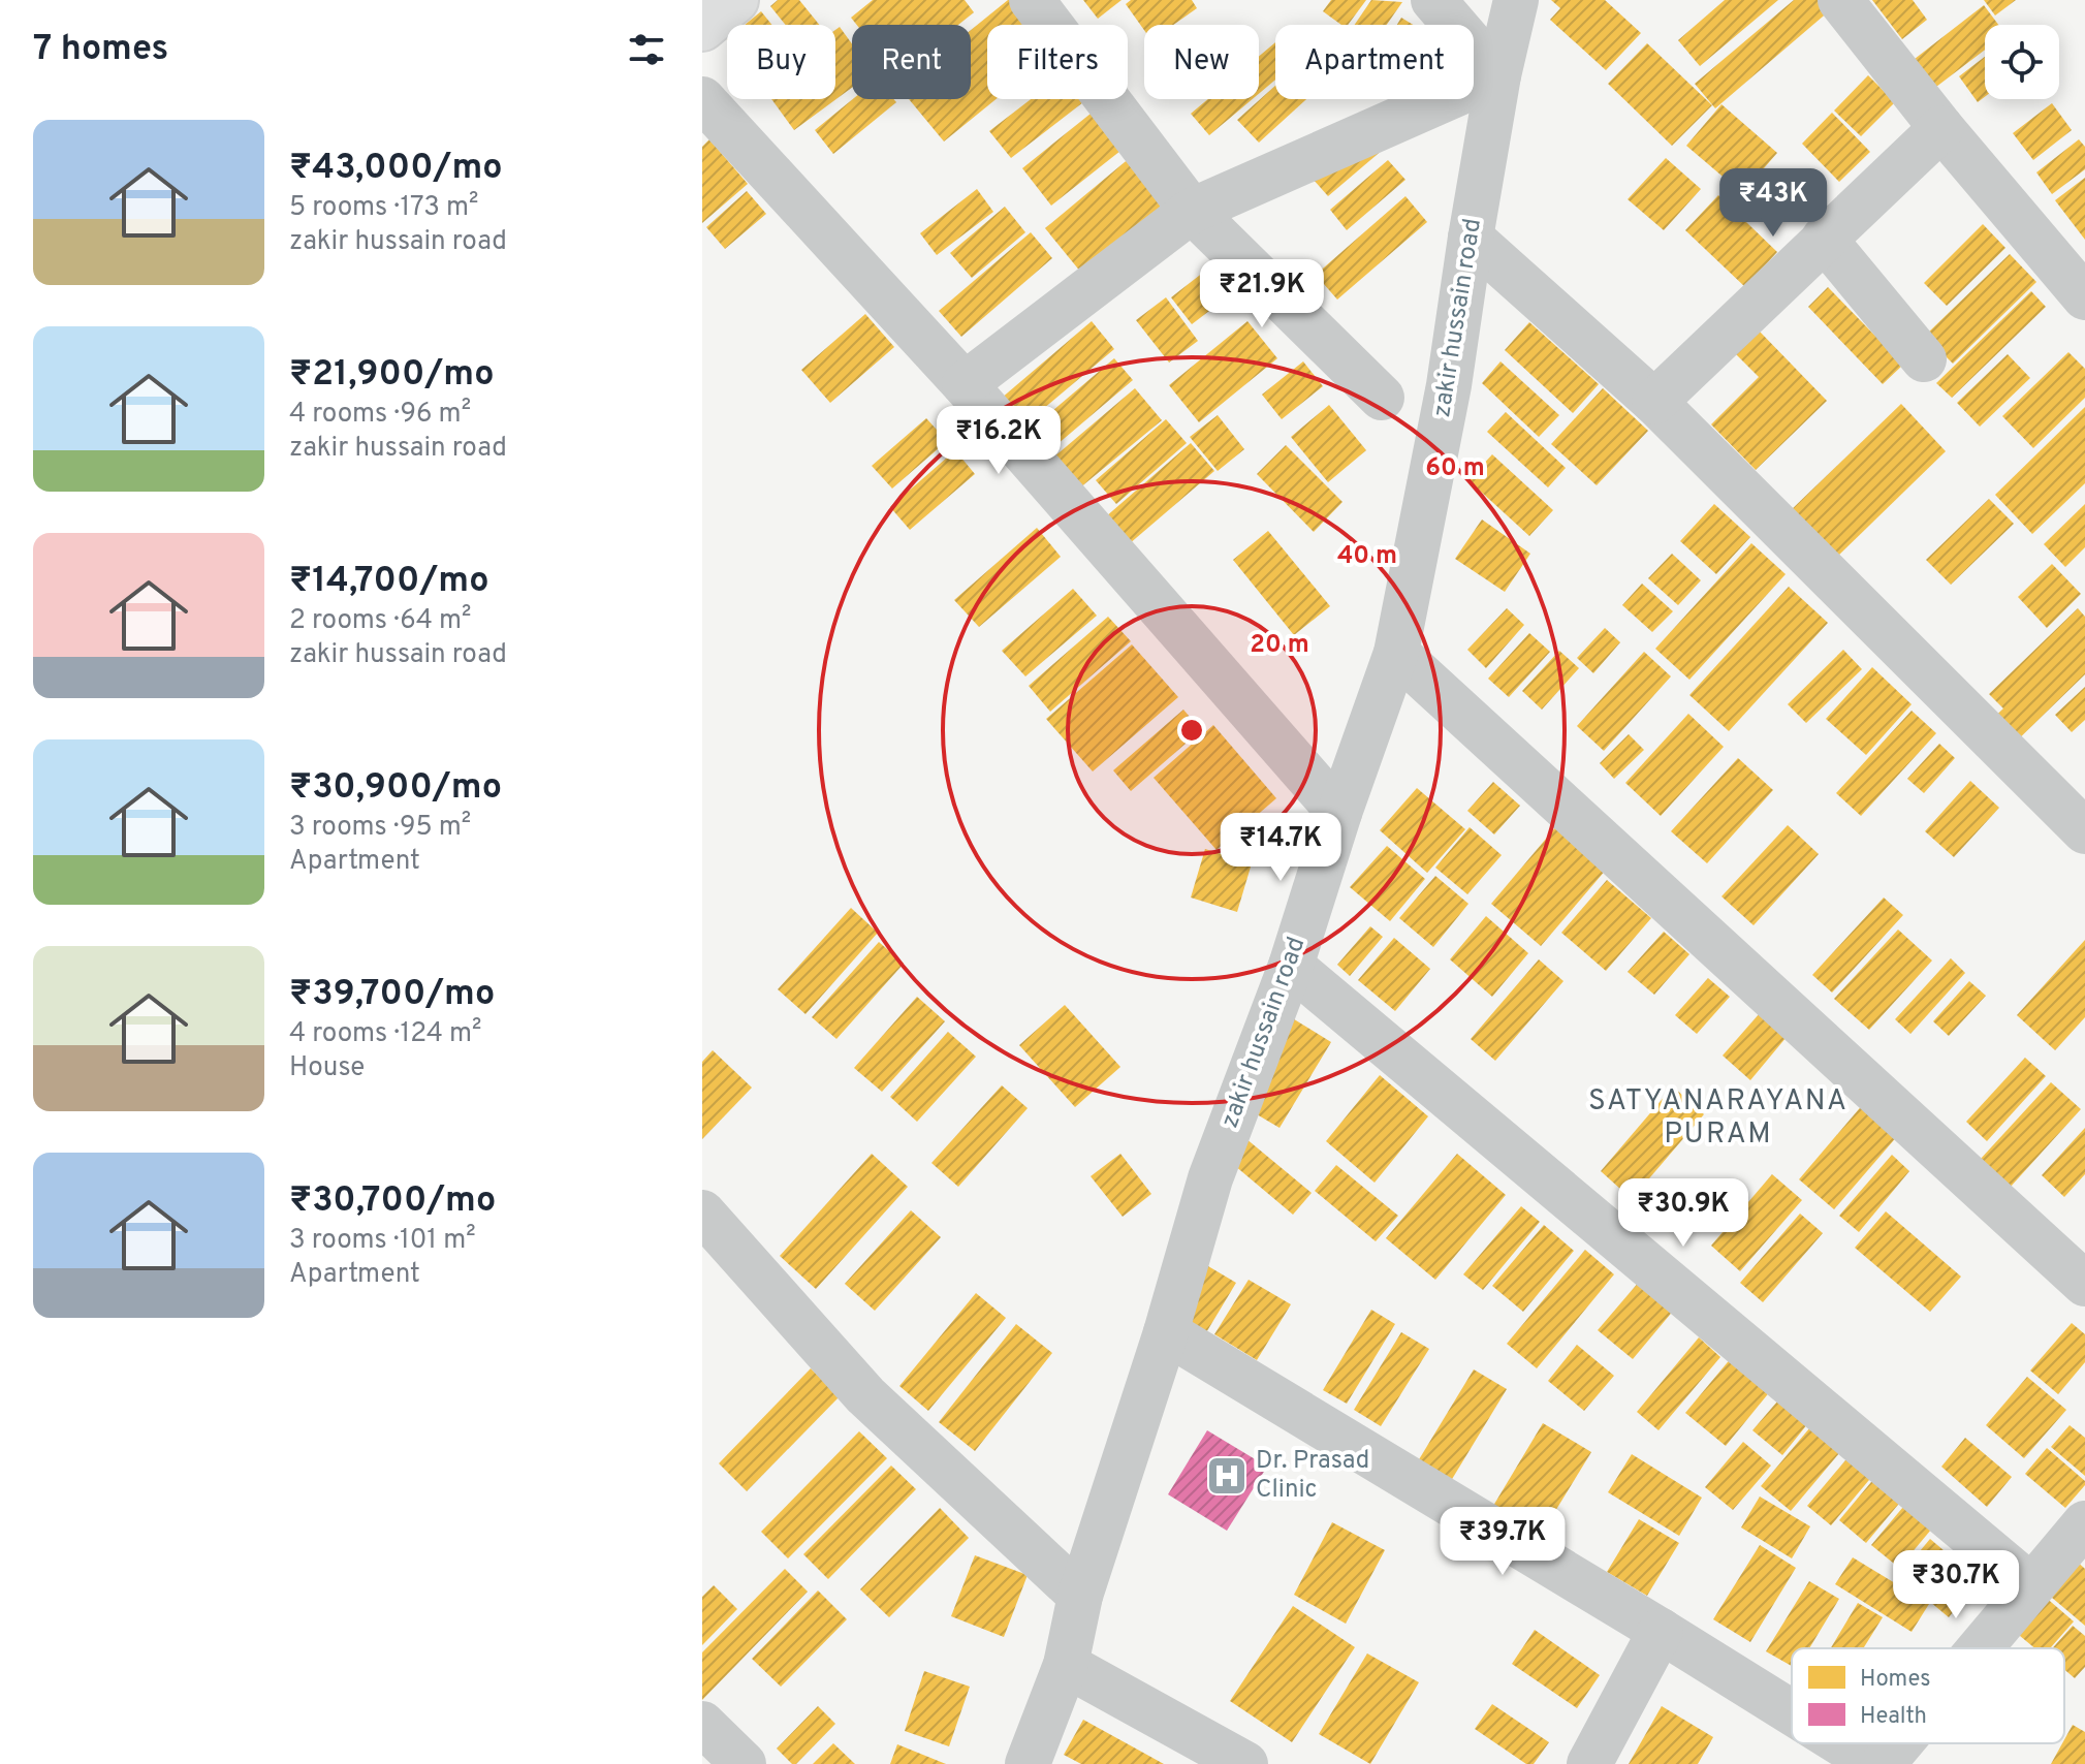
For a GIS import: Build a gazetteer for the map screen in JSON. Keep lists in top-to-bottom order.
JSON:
{
  "streets": {
    "street": ["zakir hussain road"]
  },
  "districts": ["SATYANARAYANA PURAM"],
  "places": {
    "hospital": ["Dr. Prasad Clinic"]
  },
  "legend": ["Homes", "Health"],
  "page": {
    "heading": "7 homes",
    "chip": [
      "Buy",
      "Rent",
      "Filters",
      "New",
      "Apartment"
    ],
    "list": [
      {
        "name": "₹43,000/mo",
        "note": "5 rooms · 173 m² · zakir hussain road"
      },
      {
        "name": "₹21,900/mo",
        "note": "4 rooms · 96 m² · zakir hussain road"
      },
      {
        "name": "₹14,700/mo",
        "note": "2 rooms · 64 m² · zakir hussain road"
      },
      {
        "name": "₹30,900/mo",
        "note": "3 rooms · 95 m² · Apartment"
      },
      {
        "name": "₹39,700/mo",
        "note": "4 rooms · 124 m² · House"
      },
      {
        "name": "₹30,700/mo",
        "note": "3 rooms · 101 m² · Apartment"
      }
    ],
    "price": [
      "₹43K",
      "₹21.9K",
      "₹16.2K",
      "₹14.7K",
      "₹30.9K",
      "₹39.7K",
      "₹30.7K"
    ]
  },
  "rings": ["60 m", "40 m", "20 m"]
}
